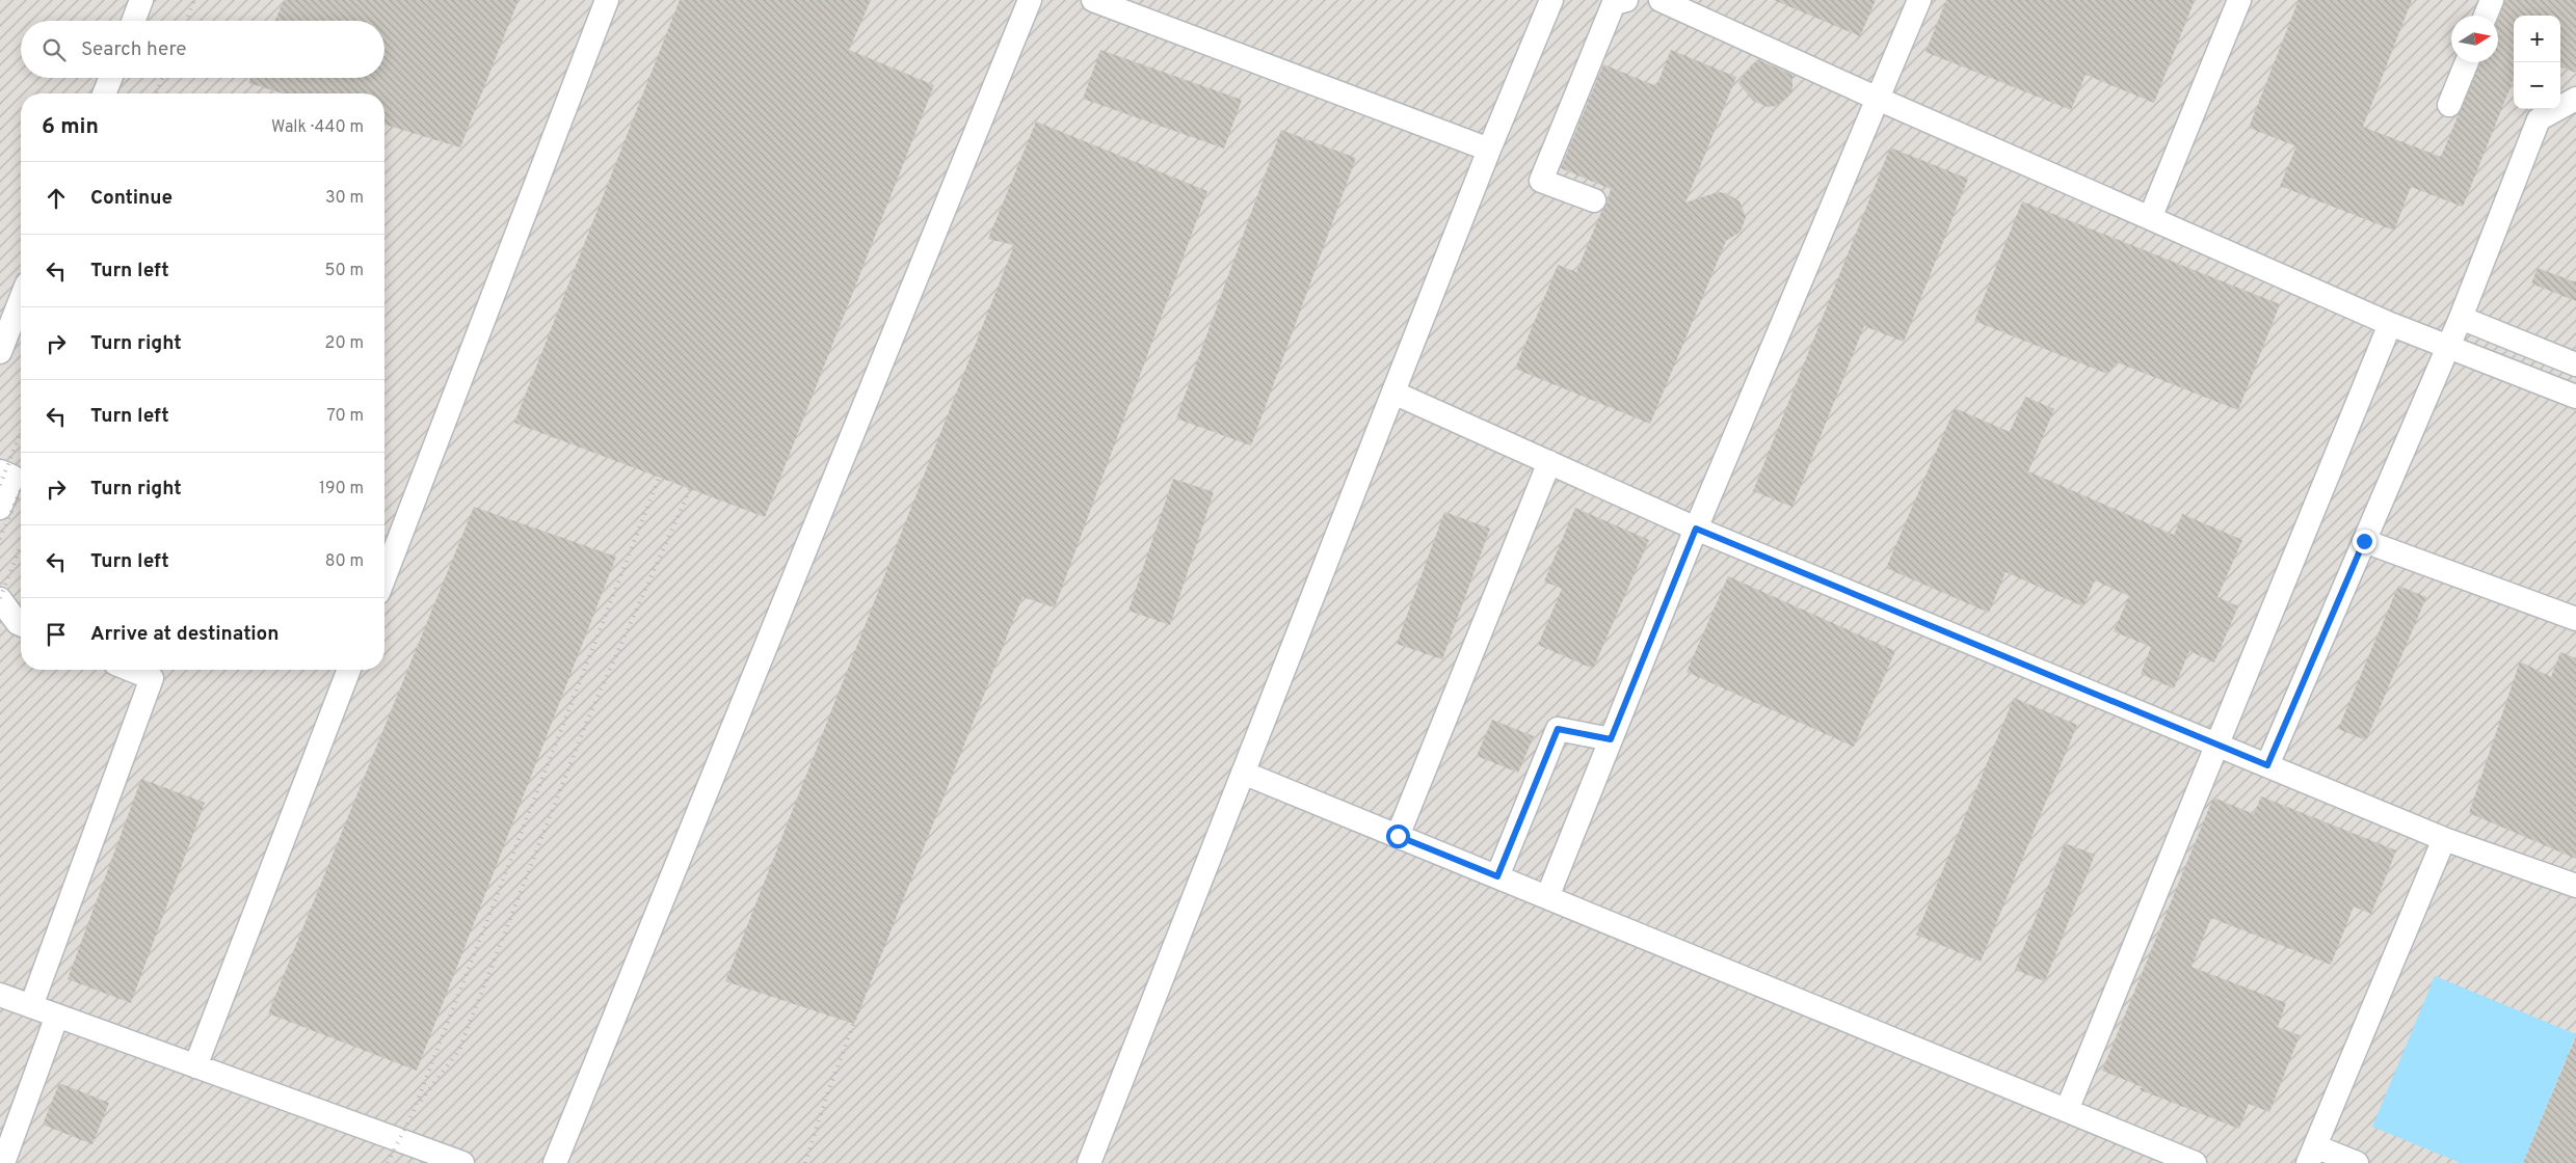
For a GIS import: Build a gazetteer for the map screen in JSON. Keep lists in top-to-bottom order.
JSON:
{
  "north": "right",
  "page": {
    "map_buttons": ["+", "−"],
    "search": "Search here",
    "heading": ["6 min", "Walk · 440 m"],
    "list": [
      ["Continue", "30 m"],
      ["Turn left", "50 m"],
      ["Turn right", "20 m"],
      ["Turn left", "70 m"],
      ["Turn right", "190 m"],
      ["Turn left", "80 m"],
      "Arrive at destination"
    ]
  }
}
